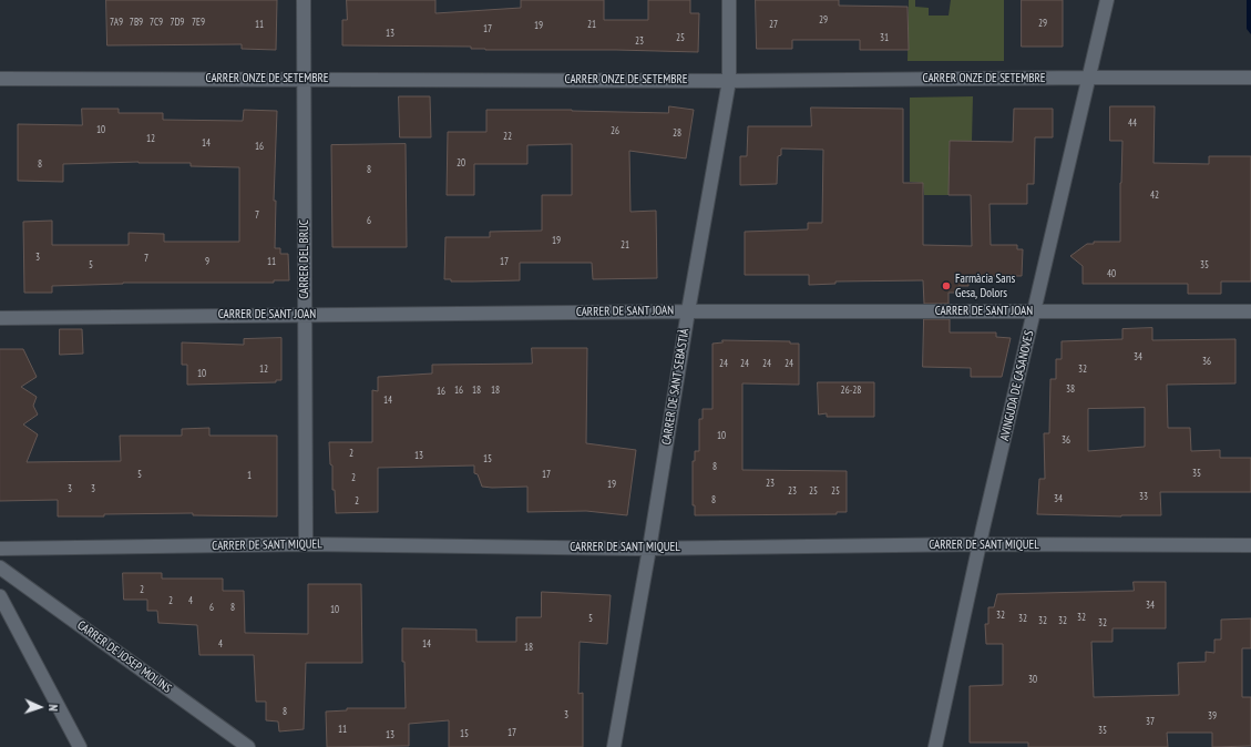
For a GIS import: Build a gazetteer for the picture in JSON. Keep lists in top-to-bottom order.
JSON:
{
  "streets": {
    "street": [
      "CARRER ONZE DE SETEMBRE",
      "CARRER DEL BRUC",
      "CARRER DE SANT JOAN",
      "AVINGUDA DE CASANOVES",
      "CARRER DE SANT SEBASTIÀ",
      "CARRER DE SANT MIQUEL",
      "CARRER DE JOSEP MOLINS"
    ]
  },
  "crossings": [
    ["CARRER ONZE DE SETEMBRE", "CARRER DEL BRUC"],
    ["CARRER ONZE DE SETEMBRE", "AVINGUDA DE CASANOVES"],
    ["CARRER ONZE DE SETEMBRE", "CARRER DE SANT SEBASTIÀ"],
    ["CARRER DEL BRUC", "CARRER DE SANT JOAN"],
    ["CARRER DEL BRUC", "CARRER DE SANT MIQUEL"],
    ["CARRER DE SANT JOAN", "AVINGUDA DE CASANOVES"],
    ["CARRER DE SANT JOAN", "CARRER DE SANT SEBASTIÀ"],
    ["AVINGUDA DE CASANOVES", "CARRER DE SANT MIQUEL"],
    ["CARRER DE SANT SEBASTIÀ", "CARRER DE SANT MIQUEL"]
  ],
  "places": ["Farmàcia Sans Gesa, Dolors"],
  "house_numbers": [
    "29",
    "7A9",
    "7B9",
    "7C9",
    "7D9",
    "7E9",
    "29",
    "11",
    "21",
    "27",
    "19",
    "17",
    "13",
    "25",
    "31",
    "23",
    "44",
    "10",
    "26",
    "28",
    "22",
    "12",
    "14",
    "16",
    "20",
    "8",
    "8",
    "42",
    "7",
    "6",
    "19",
    "21",
    "3",
    "7",
    "9",
    "11",
    "17",
    "5",
    "35",
    "40",
    "34",
    "36",
    "24",
    "24",
    "24",
    "24",
    "12",
    "32",
    "10",
    "38",
    "16",
    "18",
    "18",
    "26-28",
    "16",
    "14",
    "10",
    "36",
    "2",
    "13",
    "15",
    "8",
    "35",
    "5",
    "17",
    "1",
    "2",
    "23",
    "19",
    "3",
    "3",
    "23",
    "25",
    "25",
    "33",
    "34",
    "8",
    "2",
    "2",
    "2",
    "4",
    "34",
    "6",
    "8",
    "10",
    "32",
    "32",
    "5",
    "32",
    "32",
    "32",
    "32",
    "4",
    "14",
    "18",
    "30",
    "8",
    "3",
    "39",
    "37",
    "11",
    "35",
    "17",
    "15",
    "13"
  ],
  "north": "right"
}
